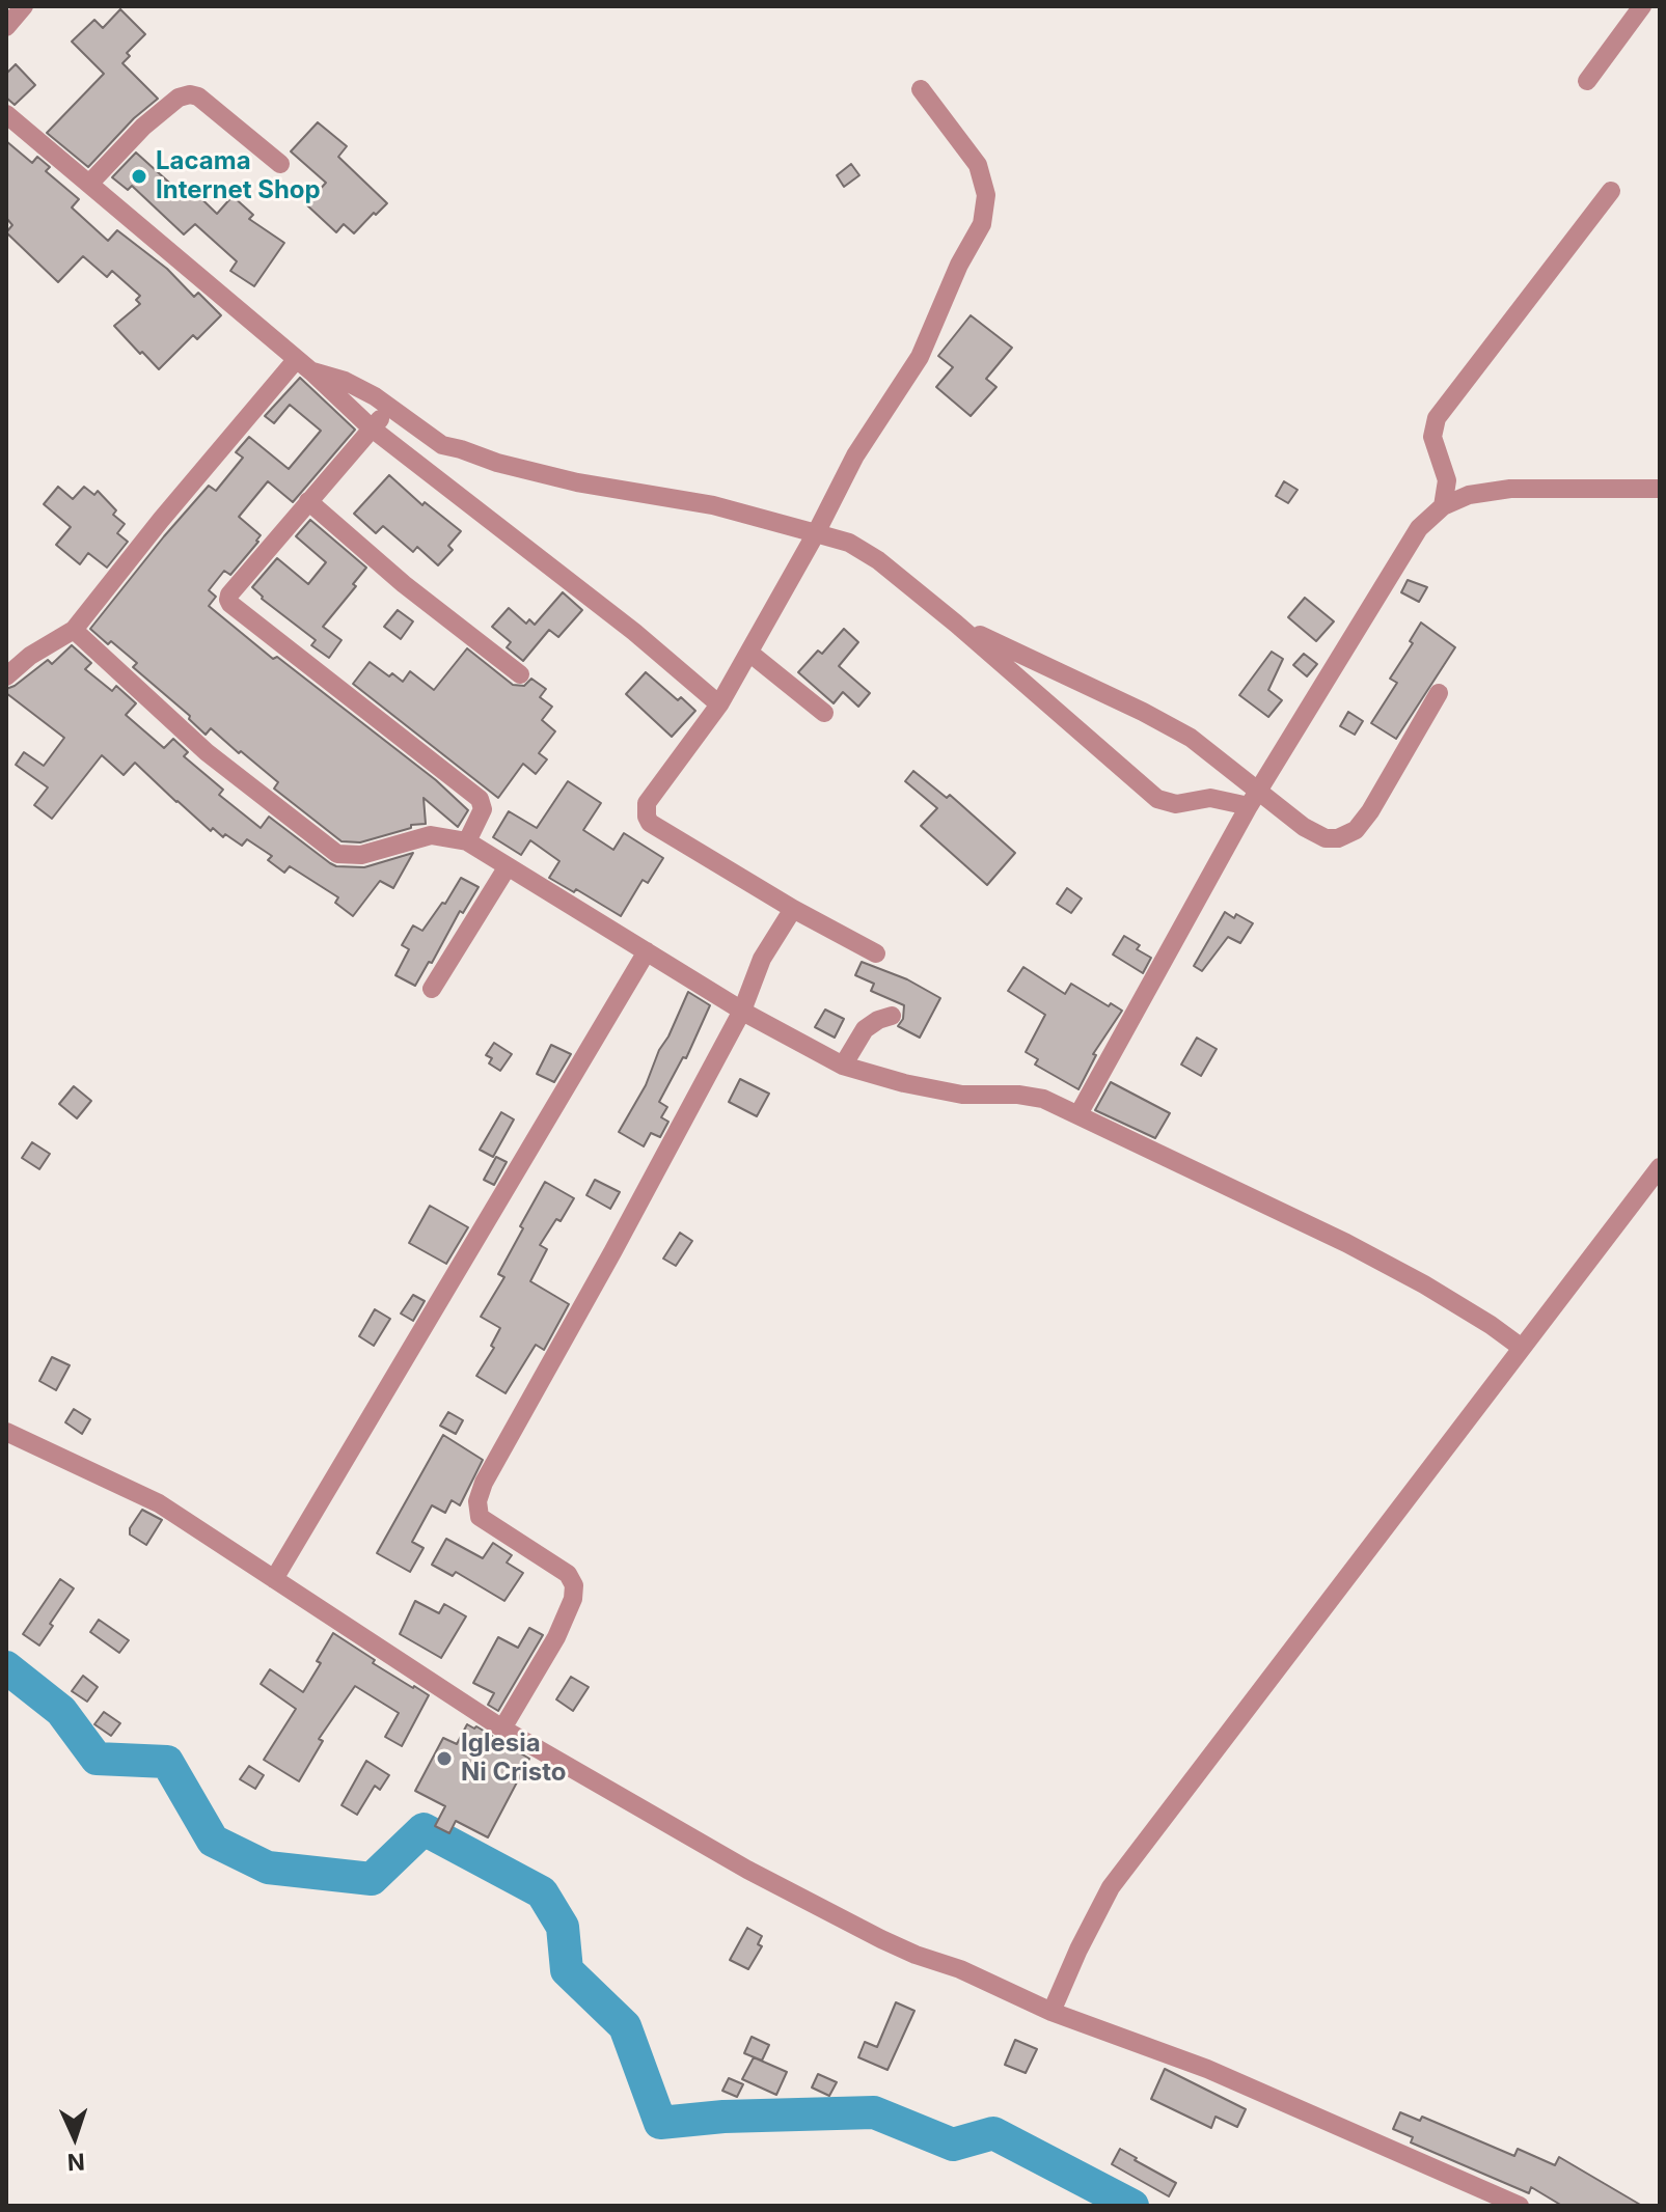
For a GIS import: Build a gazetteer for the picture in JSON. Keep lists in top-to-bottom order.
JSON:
{
  "places": ["Lacama Internet Shop", "Iglesia Ni Cristo"],
  "north": "bottom"
}
